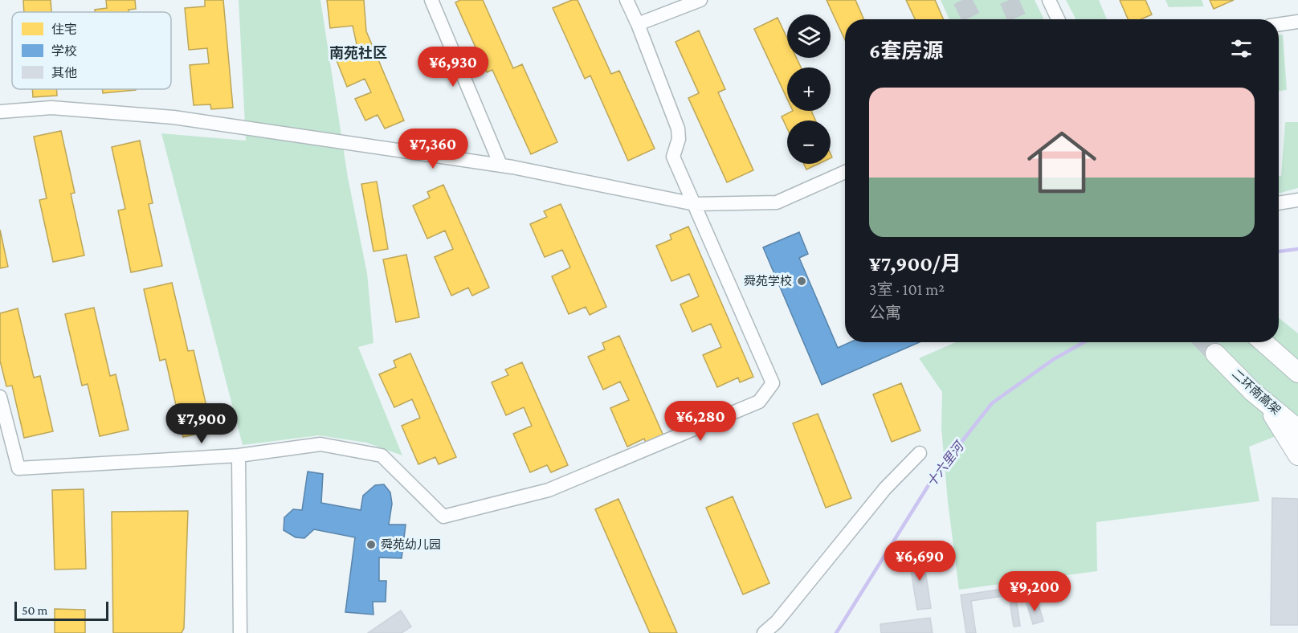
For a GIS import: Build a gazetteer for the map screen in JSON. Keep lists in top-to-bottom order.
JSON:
{
  "streets": {
    "highway": ["二环南高架"]
  },
  "districts": ["南苑社区"],
  "water": ["十六里河"],
  "places": ["舜苑学校", "舜苑幼儿园"],
  "legend": ["住宅", "学校", "其他"],
  "scale_bar": "50 m",
  "page": {
    "map_buttons": ["+", "−"],
    "heading": "6套房源",
    "price": [
      "¥6,930",
      "¥7,360",
      "¥6,280",
      "¥7,900",
      "¥6,690",
      "¥9,200"
    ],
    "list": [
      {
        "name": "¥7,900/月",
        "note": "3室 · 101 m² · 公寓"
      }
    ],
    "scale": "50 m"
  }
}
